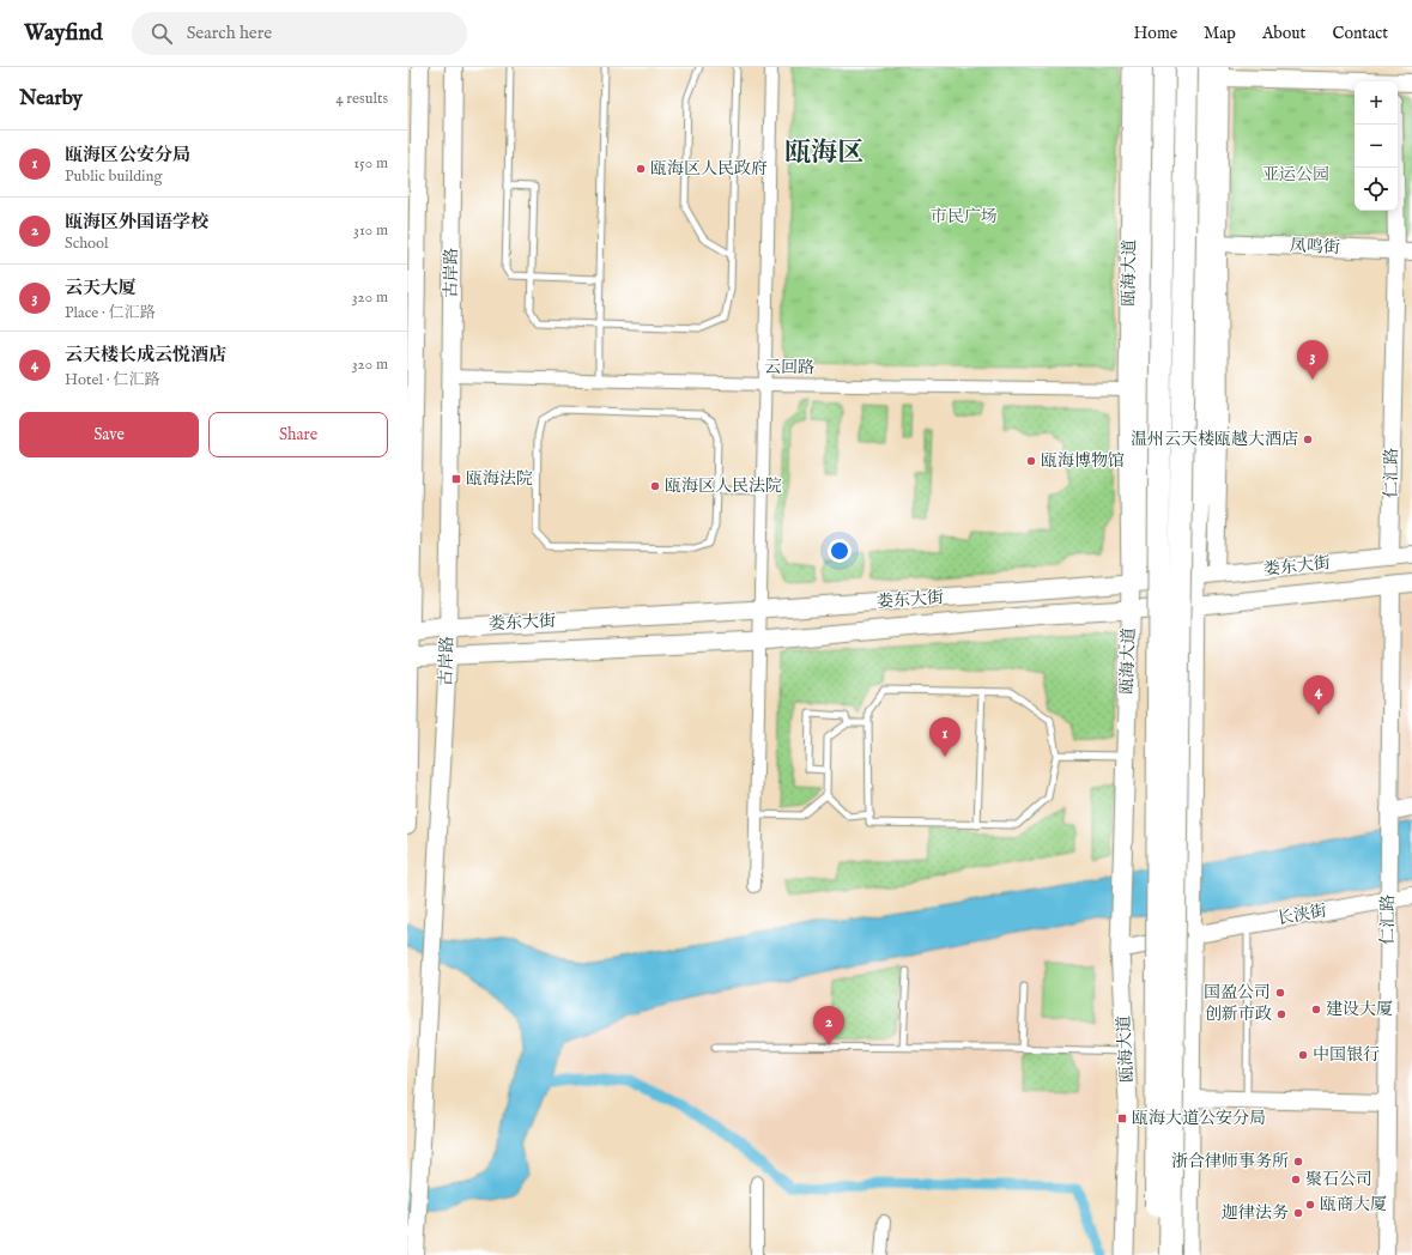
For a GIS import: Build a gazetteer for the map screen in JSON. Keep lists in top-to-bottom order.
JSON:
{
  "streets": {
    "highway": ["瓯海大道"],
    "main road": ["娄东大街"],
    "street": [
      "凤鸣街",
      "古岸路",
      "云回路",
      "仁汇路",
      "长浃街"
    ]
  },
  "crossings": [
    ["凤鸣街", "仁汇路"],
    ["古岸路", "云回路"],
    ["古岸路", "娄东大街"],
    ["瓯海大道", "云回路"],
    ["瓯海大道", "娄东大街"],
    ["瓯海大道", "长浃街"],
    ["仁汇路", "娄东大街"],
    ["仁汇路", "长浃街"]
  ],
  "districts": ["瓯海区"],
  "parks": ["亚运公园", "市民广场"],
  "places": {
    "other": [
      "瓯海区人民政府",
      "温州云天楼瓯越大酒店",
      "瓯海博物馆",
      "瓯海区人民法院",
      "国盈公司",
      "建设大厦",
      "创新市政",
      "中国银行",
      "浙合律师事务所",
      "聚石公司",
      "瓯商大厦",
      "迦律法务"
    ],
    "transit": ["瓯海法院", "瓯海大道公安分局"]
  },
  "page": {
    "header": "Wayfind",
    "search": "Search here",
    "nav": [
      "Home",
      "Map",
      "About",
      "Contact"
    ],
    "heading": ["Nearby", "4 results"],
    "map_buttons": ["+", "−"],
    "list": [
      {
        "mark": "1",
        "name": "瓯海区公安分局",
        "note": "Public building",
        "value": "150 m"
      },
      {
        "mark": "2",
        "name": "瓯海区外国语学校",
        "note": "School",
        "value": "310 m"
      },
      {
        "mark": "3",
        "name": "云天大厦",
        "note": "Place · 仁汇路",
        "value": "320 m"
      },
      {
        "mark": "4",
        "name": "云天楼长成云悦酒店",
        "note": "Hotel · 仁汇路",
        "value": "320 m"
      }
    ],
    "pins": [
      "3",
      "4",
      "1",
      "2"
    ],
    "buttons": ["Save", "Share"]
  }
}
